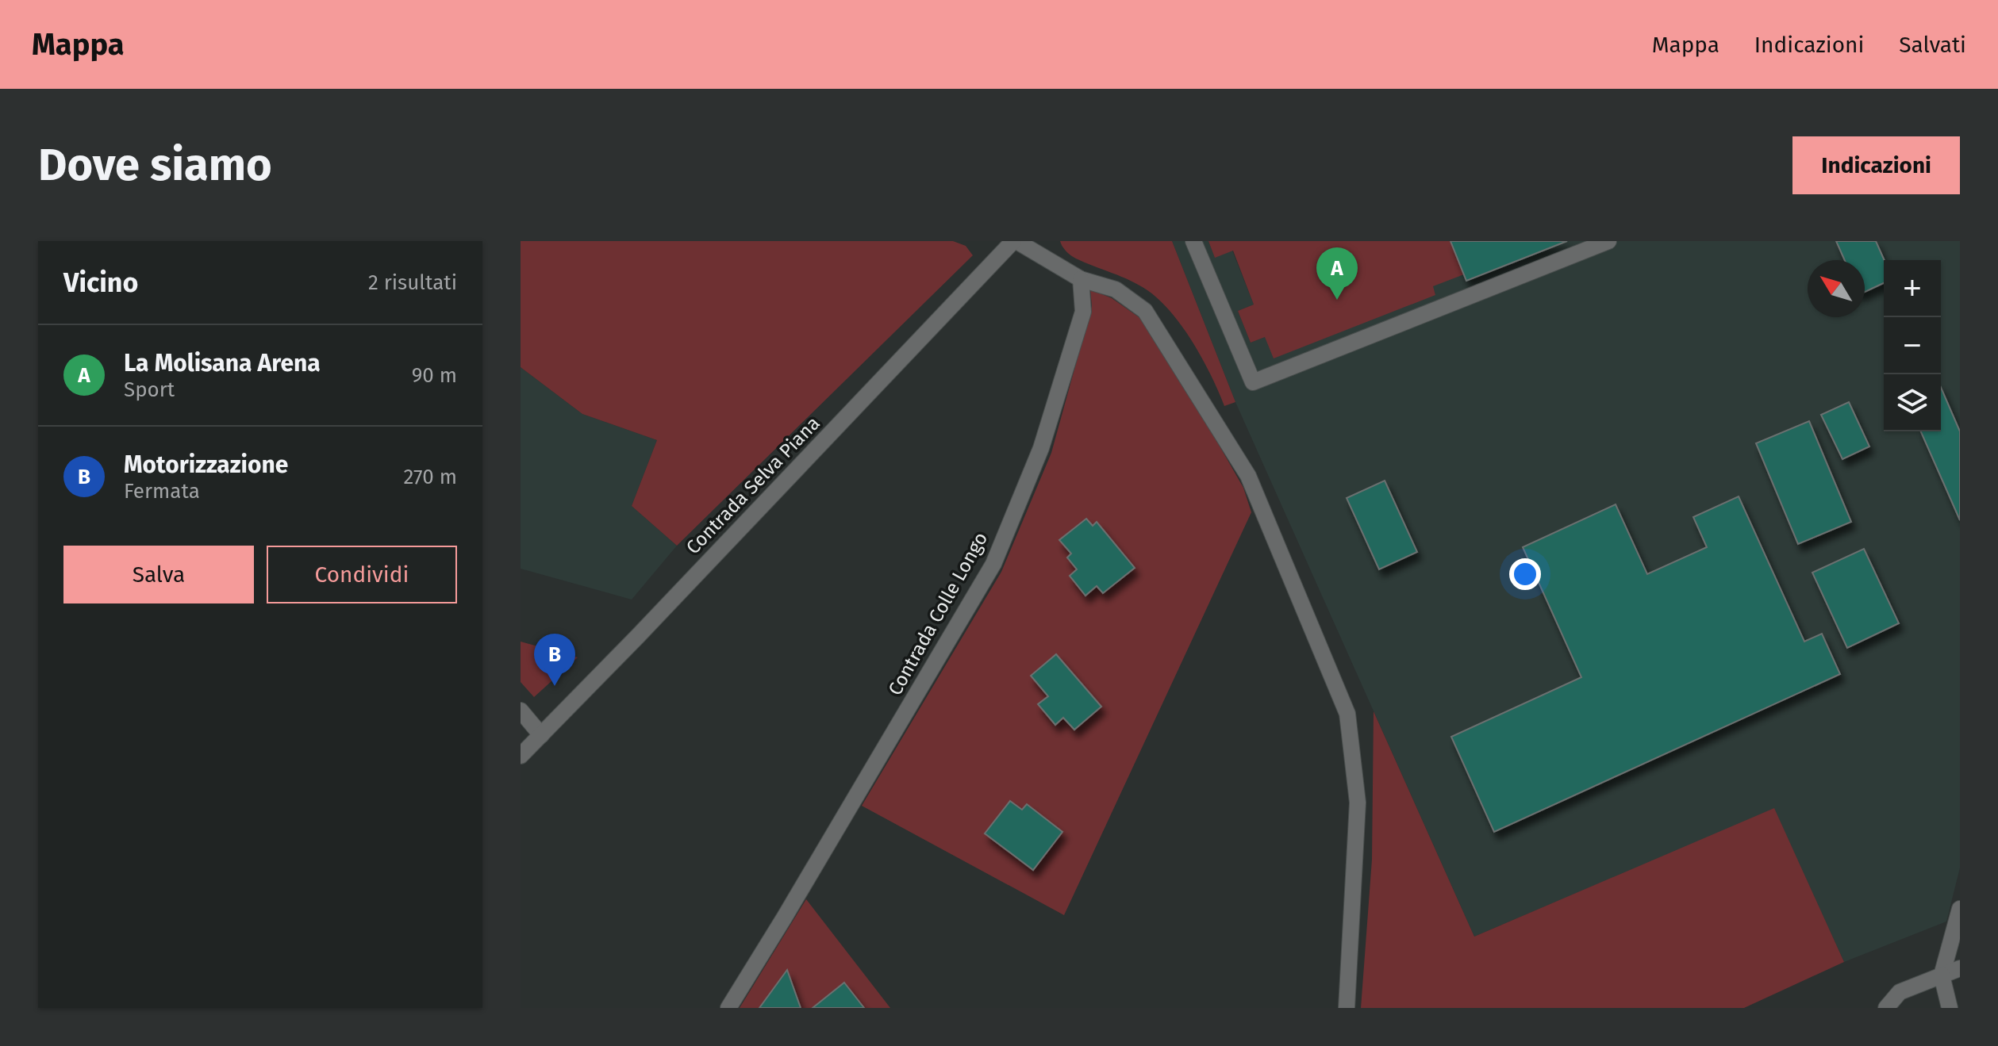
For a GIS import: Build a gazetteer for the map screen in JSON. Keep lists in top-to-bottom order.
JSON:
{
  "streets": {
    "street": ["Contrada Selva Piana", "Contrada Colle Longo"]
  },
  "north": "top left",
  "page": {
    "header": "Mappa",
    "nav": ["Mappa", "Indicazioni", "Salvati"],
    "buttons": [
      "Indicazioni",
      ["Salva", "Condividi"]
    ],
    "title": "Dove siamo",
    "heading": ["Vicino", "2 risultati"],
    "pins": ["A", "B"],
    "map_buttons": ["+", "−"],
    "list": [
      {
        "mark": "A",
        "name": "La Molisana Arena",
        "note": "Sport",
        "value": "90 m"
      },
      {
        "mark": "B",
        "name": "Motorizzazione",
        "note": "Fermata",
        "value": "270 m"
      }
    ]
  }
}
